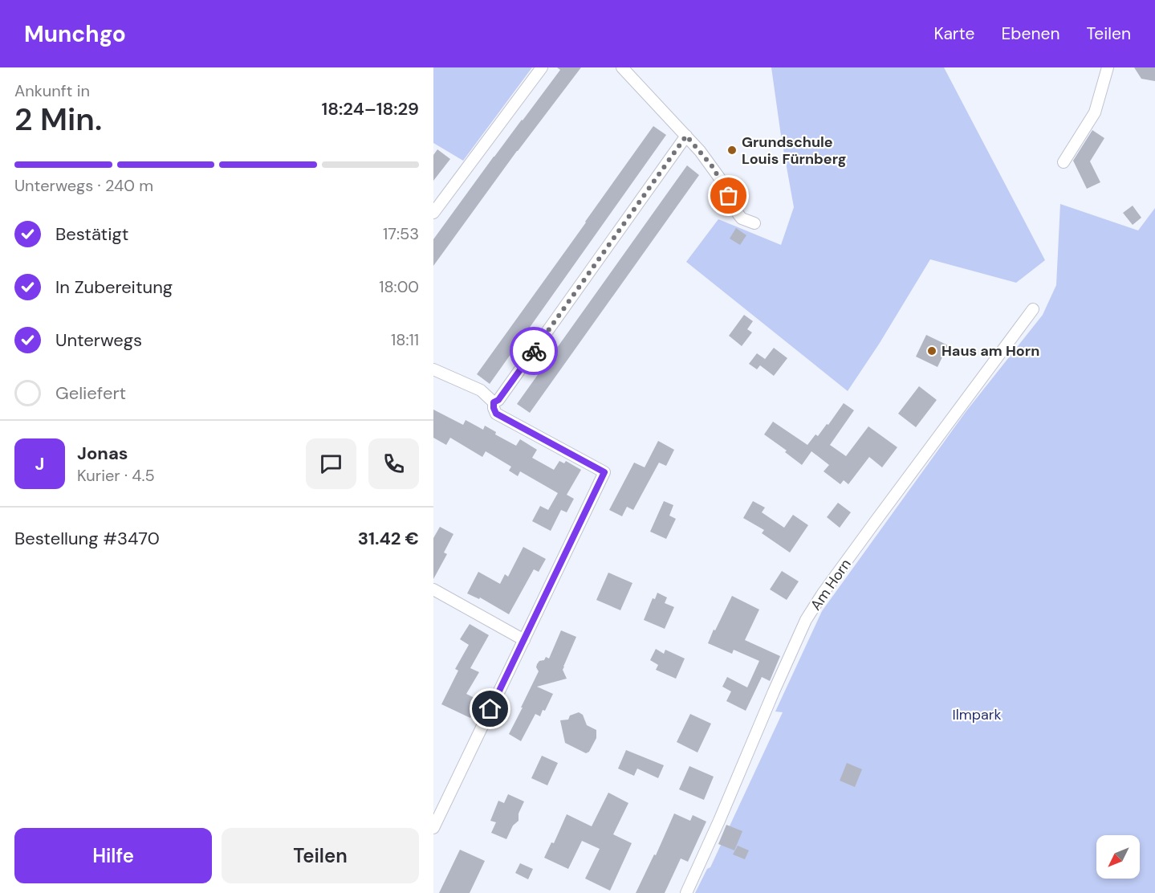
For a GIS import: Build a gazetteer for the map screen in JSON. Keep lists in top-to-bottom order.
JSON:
{
  "streets": {
    "street": ["Am Horn"]
  },
  "parks": ["Ilmpark"],
  "places": ["Grundschule Louis Fürnberg", "Haus am Horn"],
  "north": "bottom left",
  "page": {
    "header": "Munchgo",
    "nav": ["Karte", "Ebenen", "Teilen"],
    "heading": ["2 Min.", "Ankunft in", "18:24–18:29"],
    "panel": [
      "Jonas",
      "Kurier · 4.5",
      "Bestellung #3470",
      "31.42 €"
    ],
    "bar": "Unterwegs · 240 m",
    "list": [
      ["Bestätigt", "17:53"],
      ["In Zubereitung", "18:00"],
      ["Unterwegs", "18:11"],
      "Geliefert"
    ],
    "round": "J",
    "buttons": ["Hilfe", "Teilen"]
  }
}
